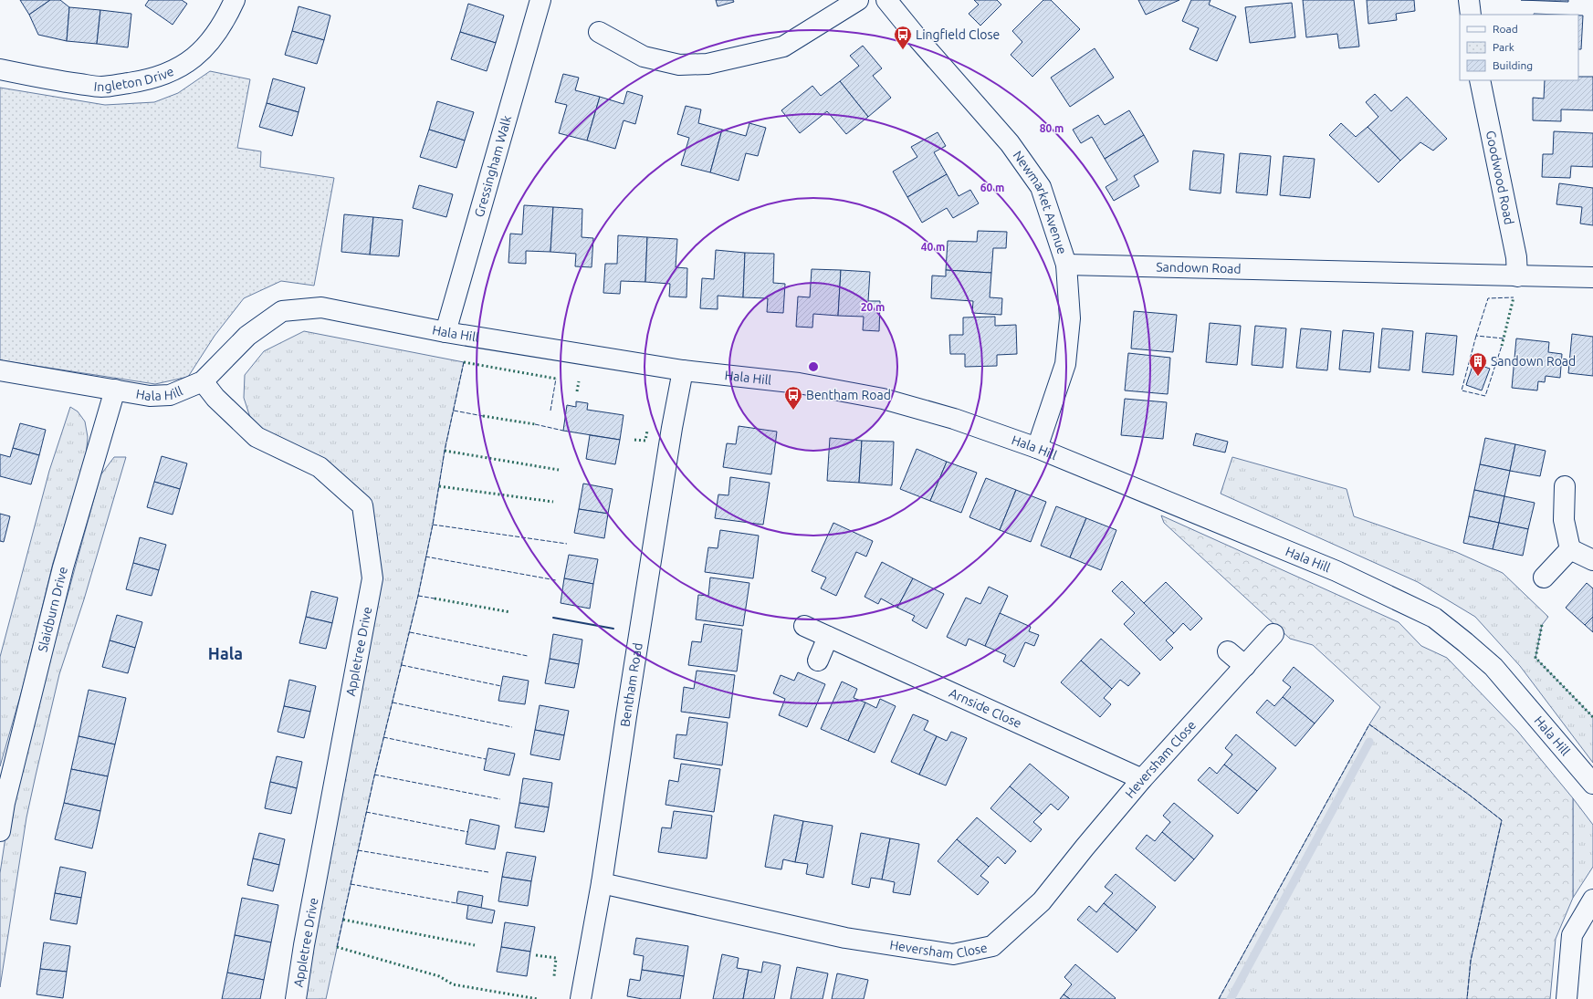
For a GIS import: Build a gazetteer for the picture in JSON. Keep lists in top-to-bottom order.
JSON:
{
  "streets": {
    "street": [
      "Ingleton Drive",
      "Gressingham Walk",
      "Goodwood Road",
      "Newmarket Avenue",
      "Sandown Road",
      "Hala Hill",
      "Slaidburn Drive",
      "Appletree Drive",
      "Bentham Road",
      "Arnside Close",
      "Heversham Close"
    ]
  },
  "crossings": [
    ["Gressingham Walk", "Hala Hill"],
    ["Goodwood Road", "Sandown Road"],
    ["Newmarket Avenue", "Sandown Road"],
    ["Newmarket Avenue", "Hala Hill"],
    ["Hala Hill", "Slaidburn Drive"],
    ["Hala Hill", "Appletree Drive"],
    ["Hala Hill", "Bentham Road"],
    ["Bentham Road", "Heversham Close"],
    ["Arnside Close", "Heversham Close"]
  ],
  "districts": ["Hala"],
  "places": {
    "bus stop": ["Lingfield Close", "Bentham Road"],
    "building": ["Sandown Road"]
  },
  "legend": ["Road", "Park", "Building"],
  "rings": [
    "80 m",
    "60 m",
    "40 m",
    "20 m"
  ]
}
